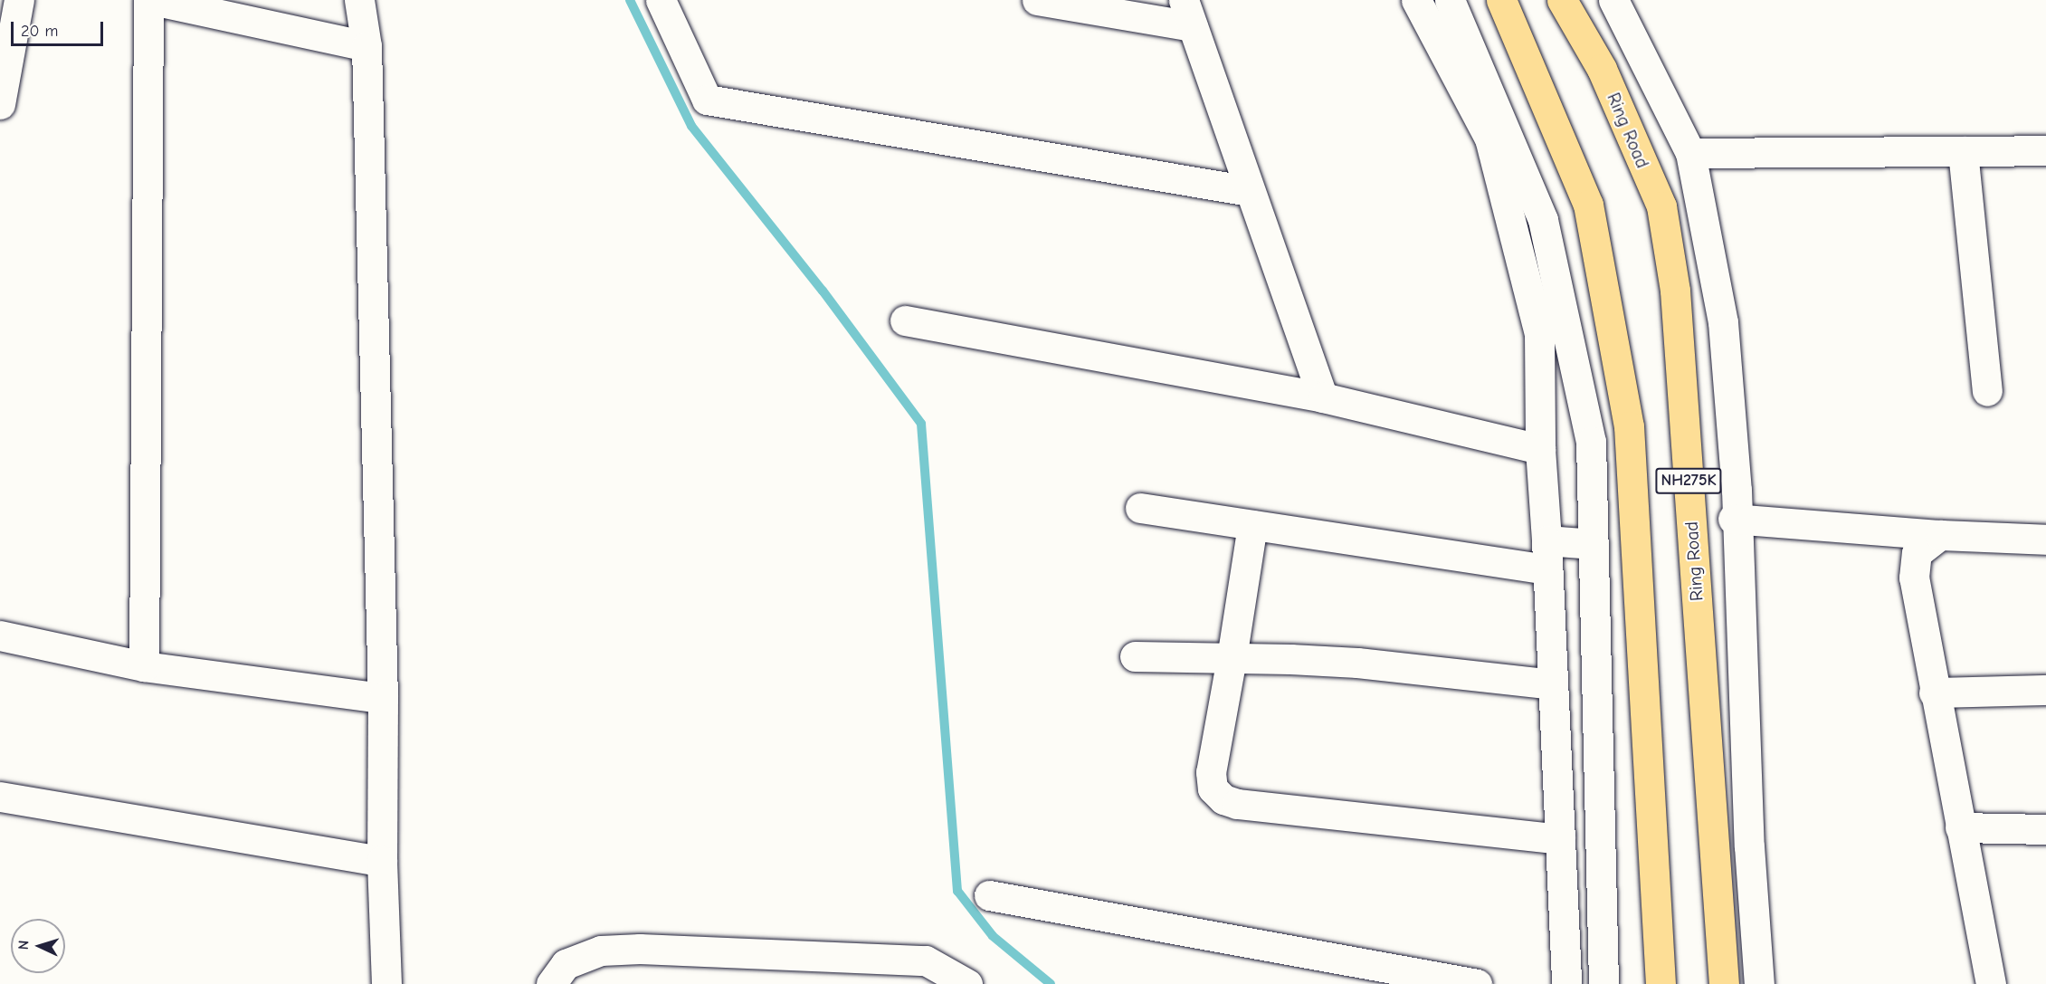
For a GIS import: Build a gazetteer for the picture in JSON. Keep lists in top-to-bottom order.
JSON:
{
  "streets": {
    "highway": ["Ring Road", "NH275K"]
  },
  "scale_bar": "20 m",
  "north": "left"
}
